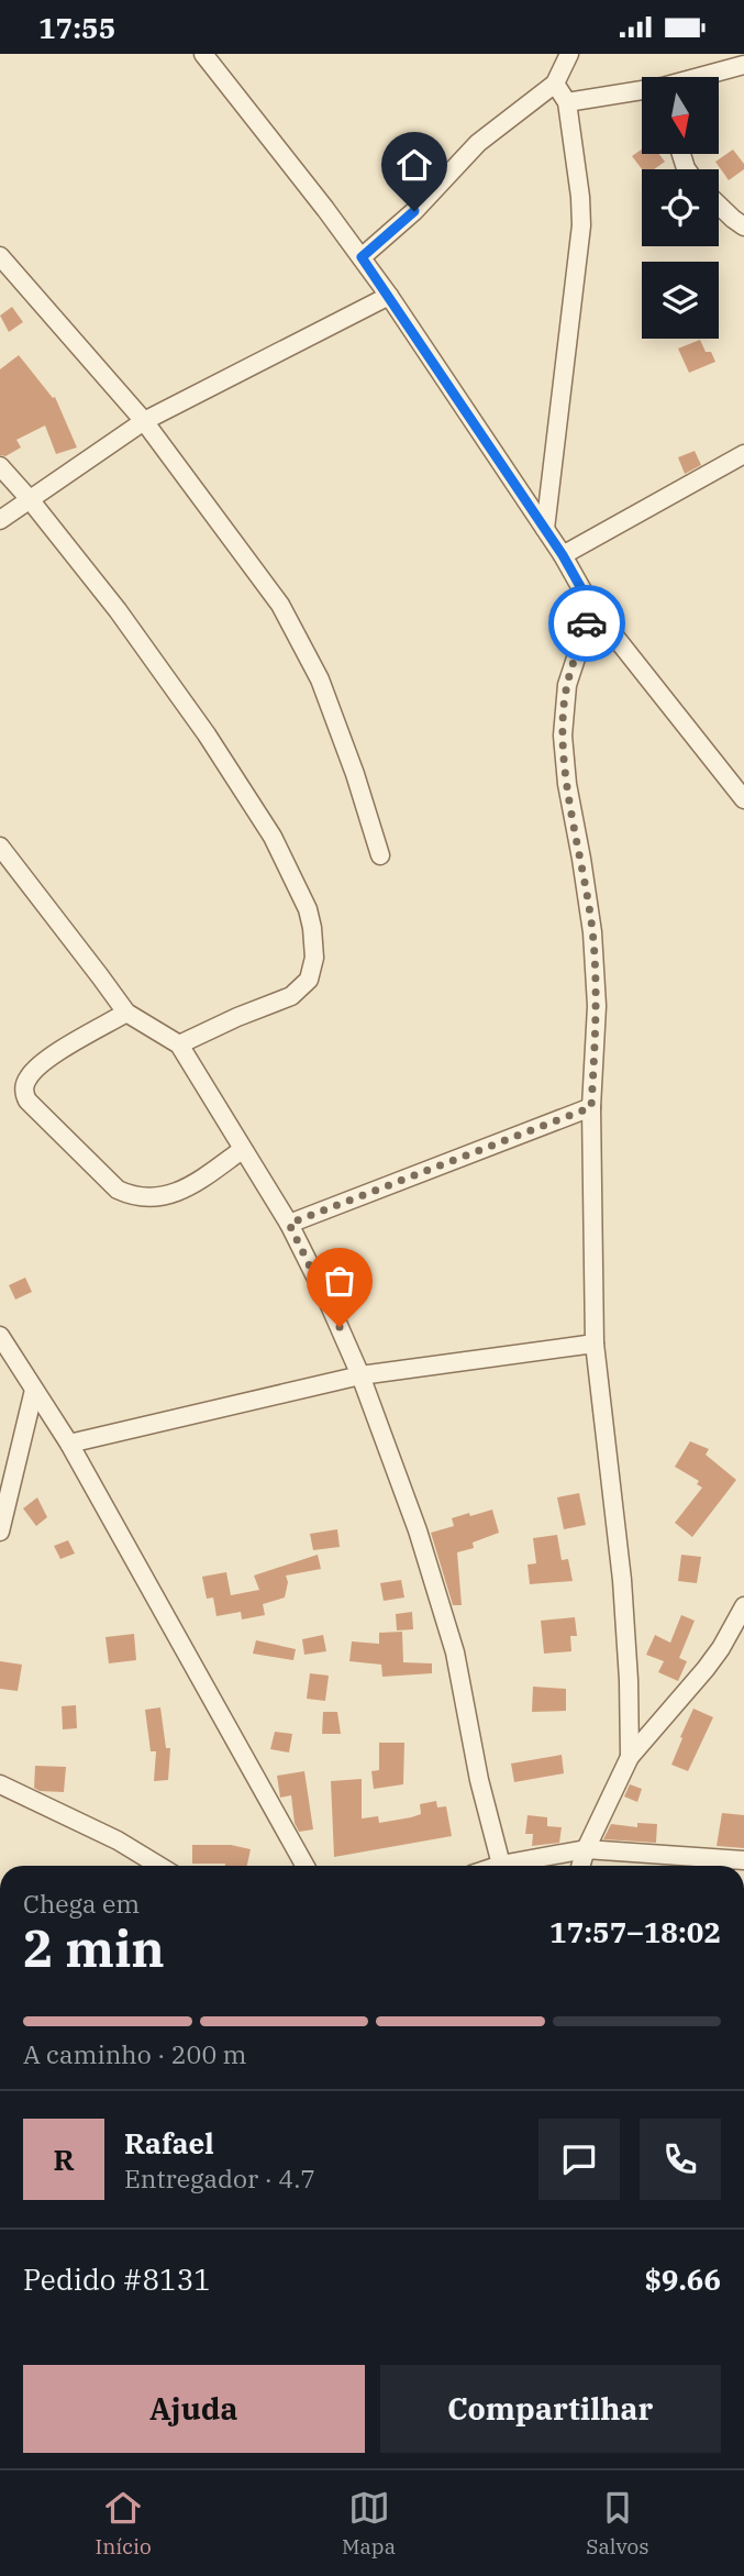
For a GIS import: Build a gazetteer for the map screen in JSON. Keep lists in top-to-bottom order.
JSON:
{
  "north": "bottom",
  "page": {
    "status": "17:55",
    "heading": ["2 min", "Chega em", "17:57–18:02"],
    "panel": [
      "Rafael",
      "Entregador · 4.7",
      "Pedido #8131",
      "$9.66"
    ],
    "bar": "A caminho · 200 m",
    "round": "R",
    "buttons": ["Ajuda", "Compartilhar"],
    "tabs": ["Início", "Mapa", "Salvos"]
  }
}
